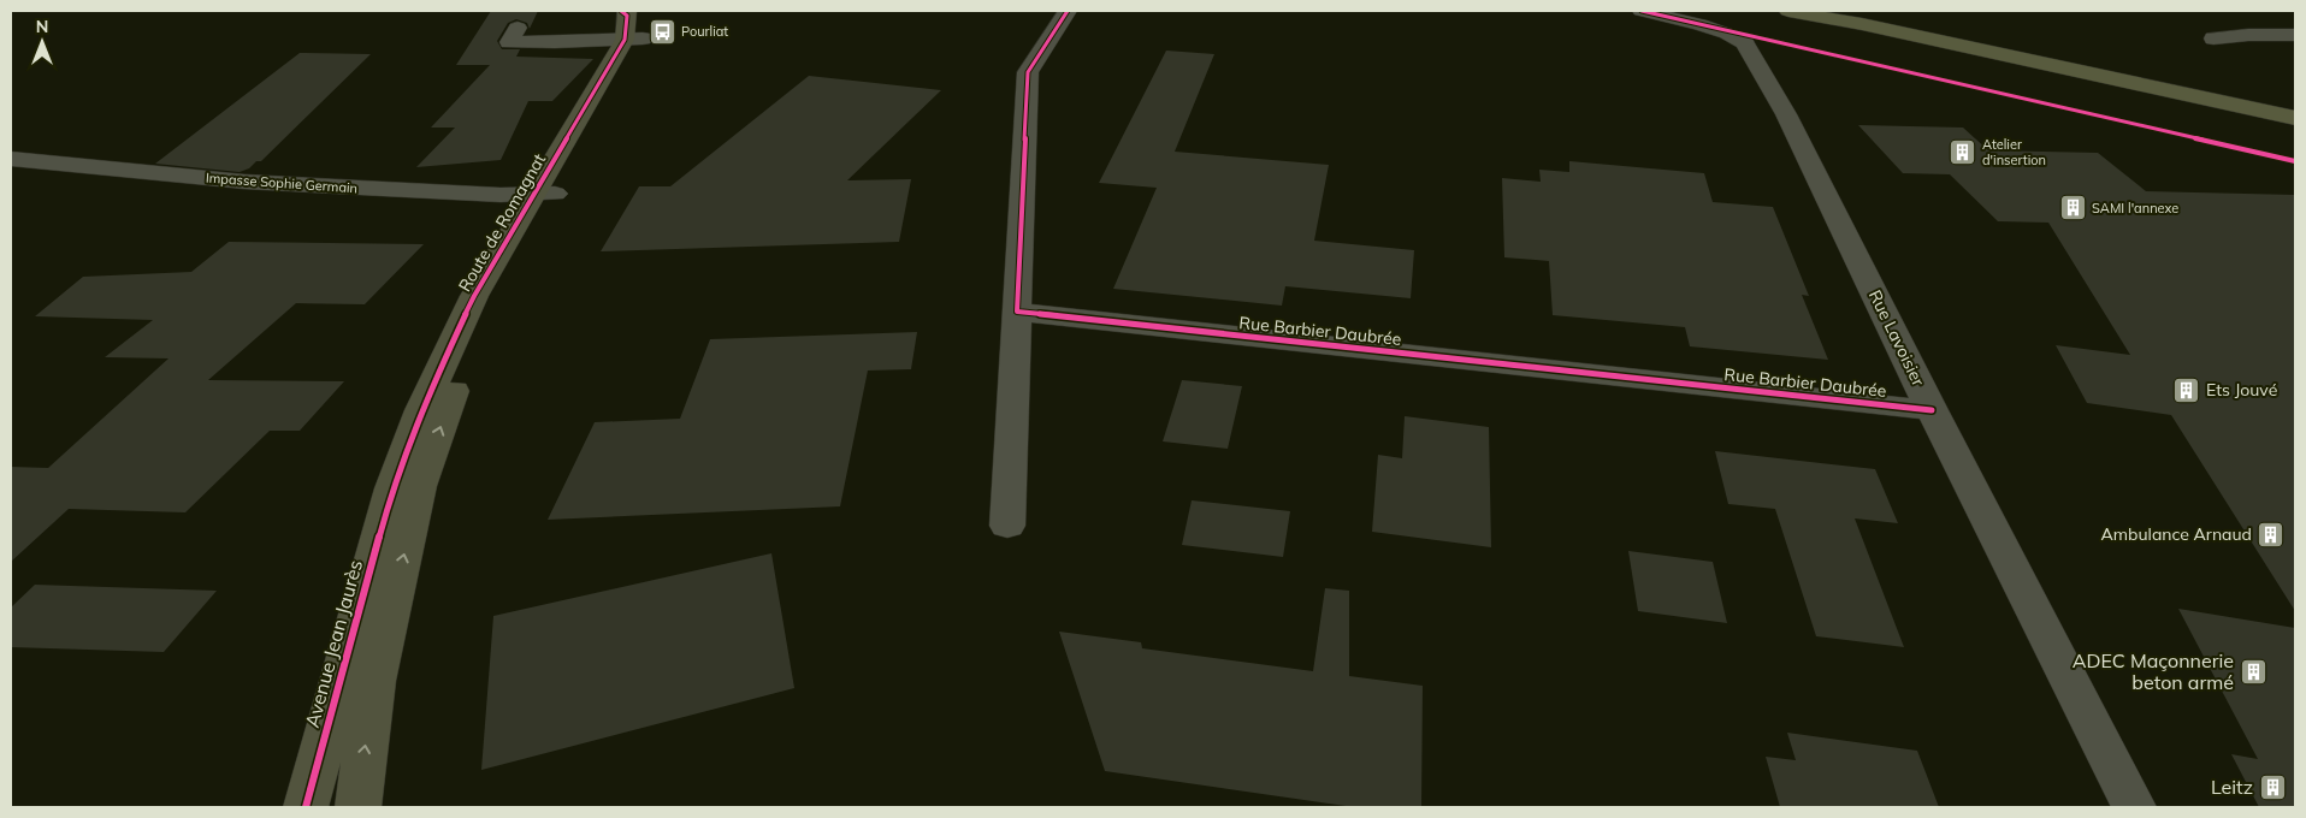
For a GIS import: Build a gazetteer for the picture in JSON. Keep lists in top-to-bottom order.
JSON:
{
  "streets": {
    "main road": ["Route de Romagnat", "Avenue Jean Jaurès"],
    "street": ["Impasse Sophie Germain", "Rue Barbier Daubrée", "Rue Lavoisier"]
  },
  "crossings": [
    ["Impasse Sophie Germain", "Route de Romagnat"],
    ["Route de Romagnat", "Avenue Jean Jaurès"],
    ["Rue Barbier Daubrée", "Rue Lavoisier"]
  ],
  "places": {
    "bus stop": ["Pourliat"],
    "building": [
      "Atelier d'insertion",
      "SAMI l'annexe",
      "Ets Jouvé",
      "Ambulance Arnaud",
      "ADEC Maçonnerie beton armé",
      "Leitz"
    ]
  },
  "north": "top"
}
